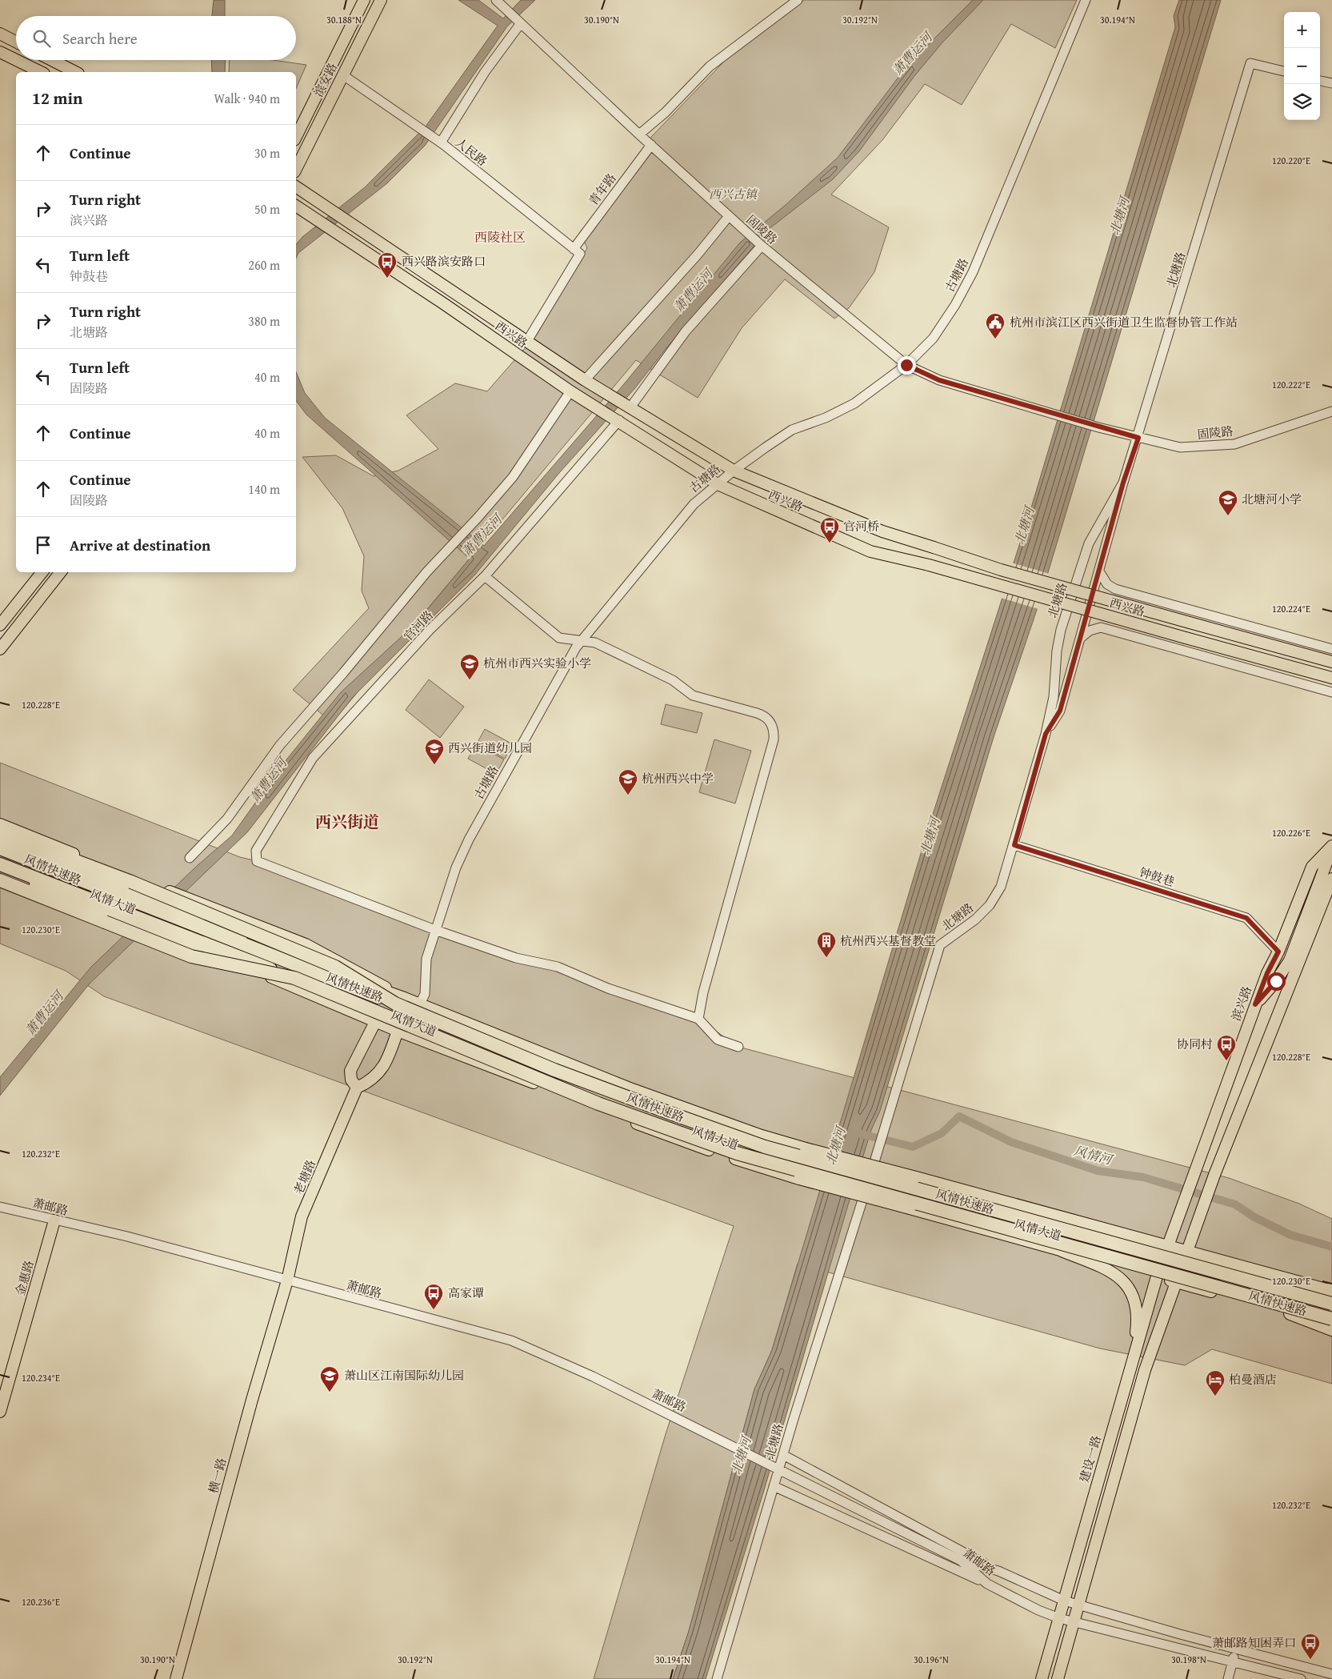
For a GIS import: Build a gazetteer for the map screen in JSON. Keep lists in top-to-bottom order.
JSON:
{
  "streets": {
    "highway": ["风情快速路"],
    "main road": [
      "滨安路",
      "西兴路",
      "风情大道",
      "滨兴路",
      "老塘路",
      "金惠路",
      "建设一路",
      "横一路"
    ],
    "street": [
      "人民路",
      "青年路",
      "固陵路",
      "北塘路",
      "古塘路",
      "官河路",
      "钟鼓巷",
      "萧邮路"
    ]
  },
  "crossings": [
    ["滨安路", "人民路"],
    ["人民路", "青年路"],
    ["青年路", "固陵路"],
    ["青年路", "西兴路"],
    ["固陵路", "北塘路"],
    ["固陵路", "古塘路"],
    ["北塘路", "西兴路"],
    ["北塘路", "钟鼓巷"],
    ["北塘路", "萧邮路"],
    ["古塘路", "西兴路"],
    ["古塘路", "官河路"],
    ["古塘路", "风情大道"],
    ["西兴路", "官河路"],
    ["风情快速路", "风情大道"],
    ["钟鼓巷", "滨兴路"],
    ["风情大道", "滨兴路"],
    ["风情大道", "建设一路"],
    ["滨兴路", "建设一路"],
    ["老塘路", "萧邮路"],
    ["老塘路", "横一路"],
    ["萧邮路", "金惠路"],
    ["萧邮路", "建设一路"],
    ["萧邮路", "横一路"]
  ],
  "districts": ["西陵社区", "西兴街道"],
  "water": ["萧曹运河", "北塘河", "风情河"],
  "parks": ["西兴古镇"],
  "places": {
    "bus stop": [
      "西兴路滨安路口",
      "官河桥",
      "协同村",
      "高家谭",
      "萧邮路知困弄口"
    ],
    "public building": ["杭州市滨江区西兴街道卫生监督协管工作站"],
    "school or university": [
      "北塘河小学",
      "杭州市西兴实验小学",
      "西兴街道幼儿园",
      "杭州西兴中学",
      "萧山区江南国际幼儿园"
    ],
    "building": ["杭州西兴基督教堂"],
    "hotel": ["柏曼酒店"]
  },
  "page": {
    "map_buttons": ["+", "−"],
    "search": "Search here",
    "heading": ["12 min", "Walk · 940 m"],
    "list": [
      ["Continue", "30 m"],
      ["Turn right", "滨兴路", "50 m"],
      ["Turn left", "钟鼓巷", "260 m"],
      ["Turn right", "北塘路", "380 m"],
      ["Turn left", "固陵路", "40 m"],
      ["Continue", "40 m"],
      ["Continue", "固陵路", "140 m"],
      "Arrive at destination"
    ]
  },
  "coordinates": [
    "30.188°N",
    "30.190°N",
    "30.192°N",
    "30.194°N",
    "120.220°E",
    "120.222°E",
    "120.224°E",
    "120.228°E",
    "120.226°E",
    "120.230°E",
    "120.232°E",
    "120.234°E",
    "120.236°E",
    "30.196°N",
    "30.198°N"
  ]
}
